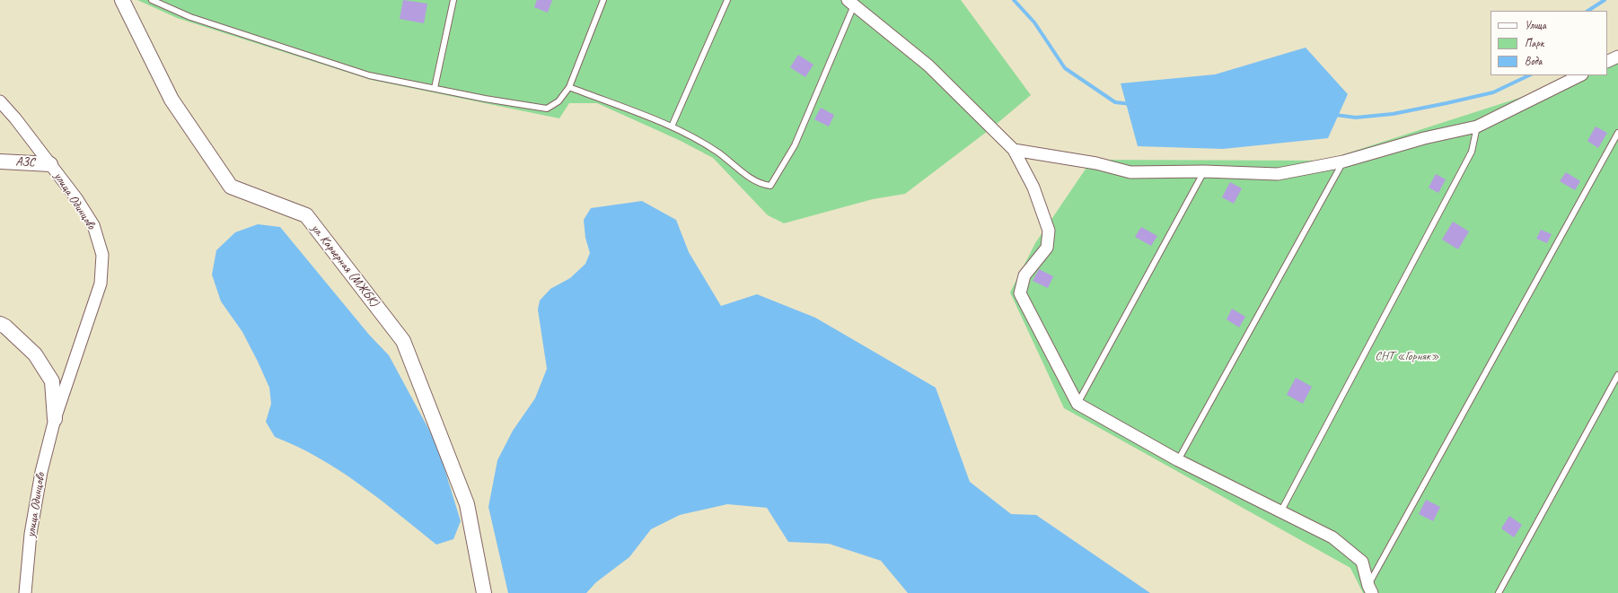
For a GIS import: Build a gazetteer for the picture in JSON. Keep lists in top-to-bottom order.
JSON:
{
  "streets": {
    "street": ["АЗС", "улица Одинцово", "ул. Карьерная (МЖБК)"]
  },
  "crossings": [
    ["АЗС", "улица Одинцово"]
  ],
  "parks": ["СНТ «Горняк»"],
  "legend": ["Улица", "Парк", "Вода"]
}
